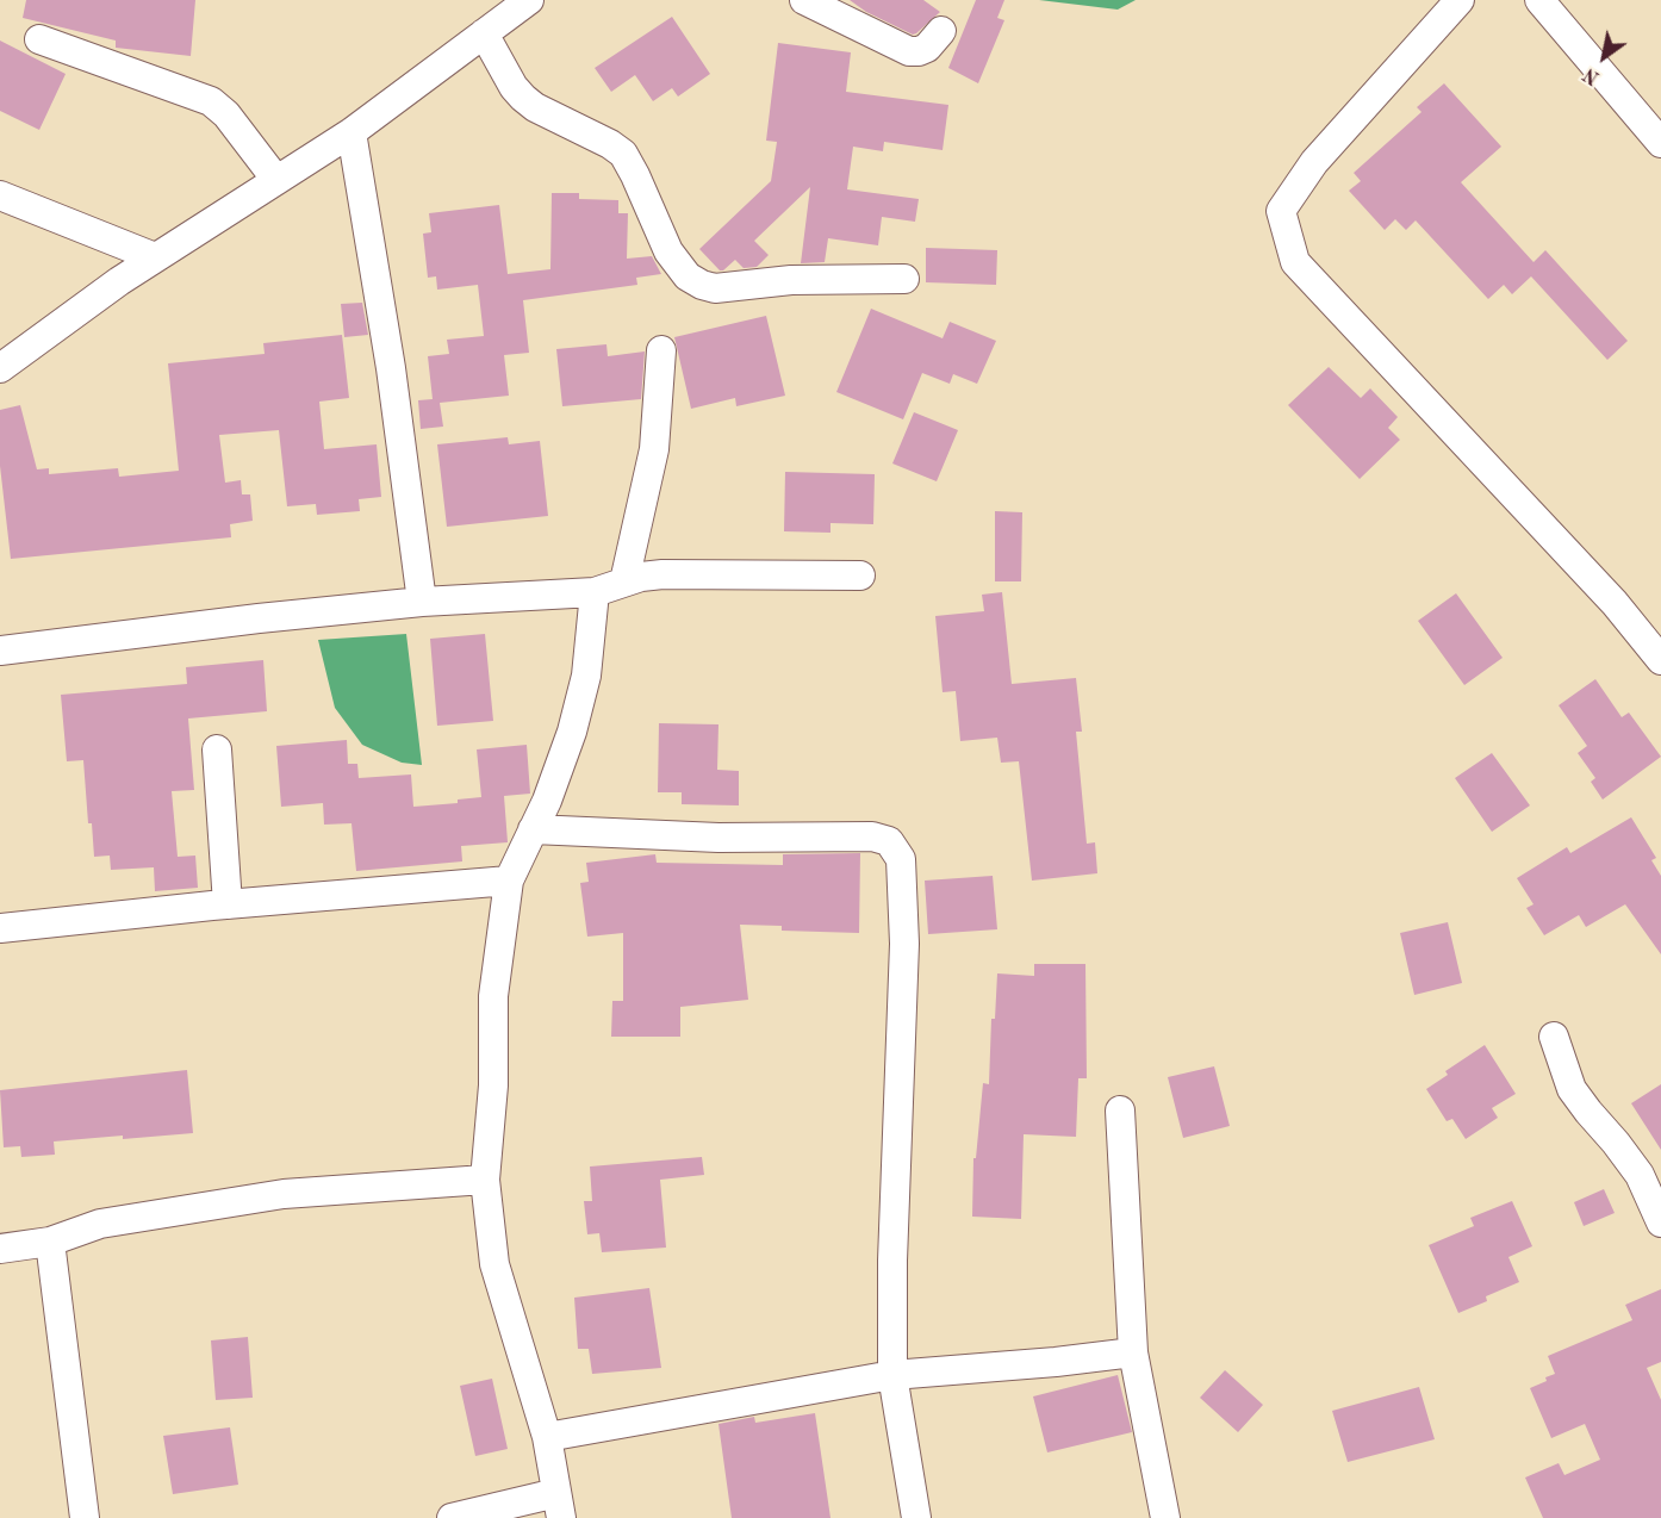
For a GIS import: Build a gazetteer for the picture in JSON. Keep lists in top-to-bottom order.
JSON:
{
  "north": "bottom left"
}
